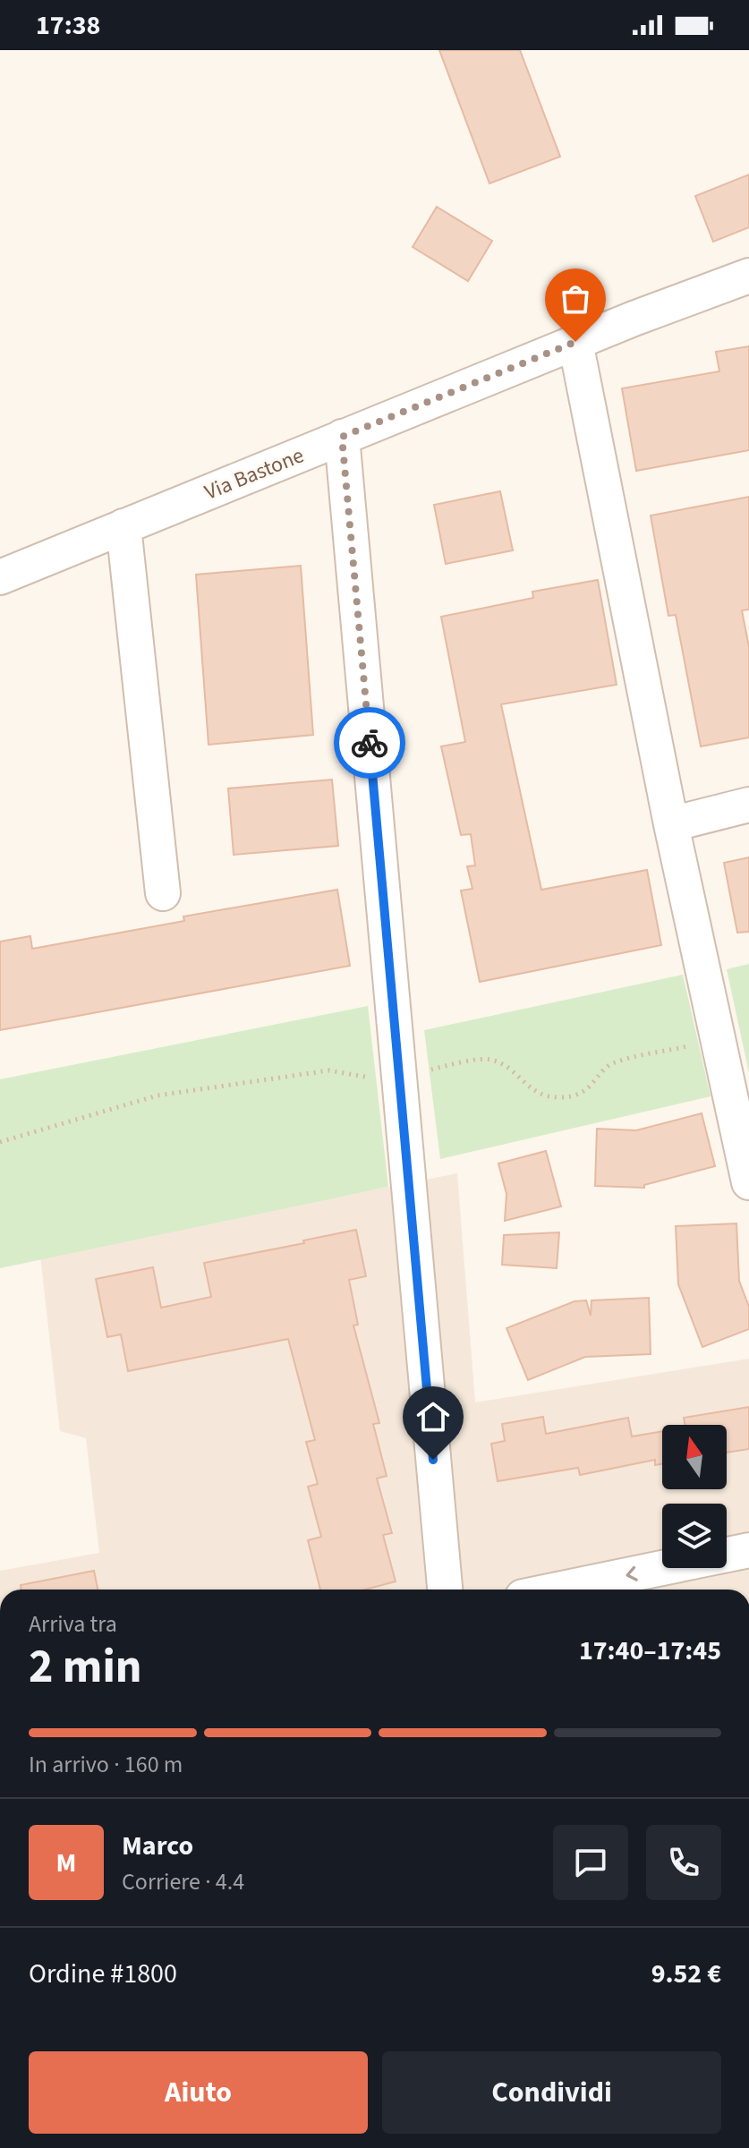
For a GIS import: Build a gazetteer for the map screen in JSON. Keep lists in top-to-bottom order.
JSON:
{
  "streets": {
    "street": ["Via Bastone"]
  },
  "north": "top",
  "page": {
    "status": "17:38",
    "heading": ["2 min", "Arriva tra", "17:40–17:45"],
    "panel": [
      "Marco",
      "Corriere · 4.4",
      "Ordine #1800",
      "9.52 €"
    ],
    "bar": "In arrivo · 160 m",
    "round": "M",
    "buttons": ["Aiuto", "Condividi"]
  }
}
